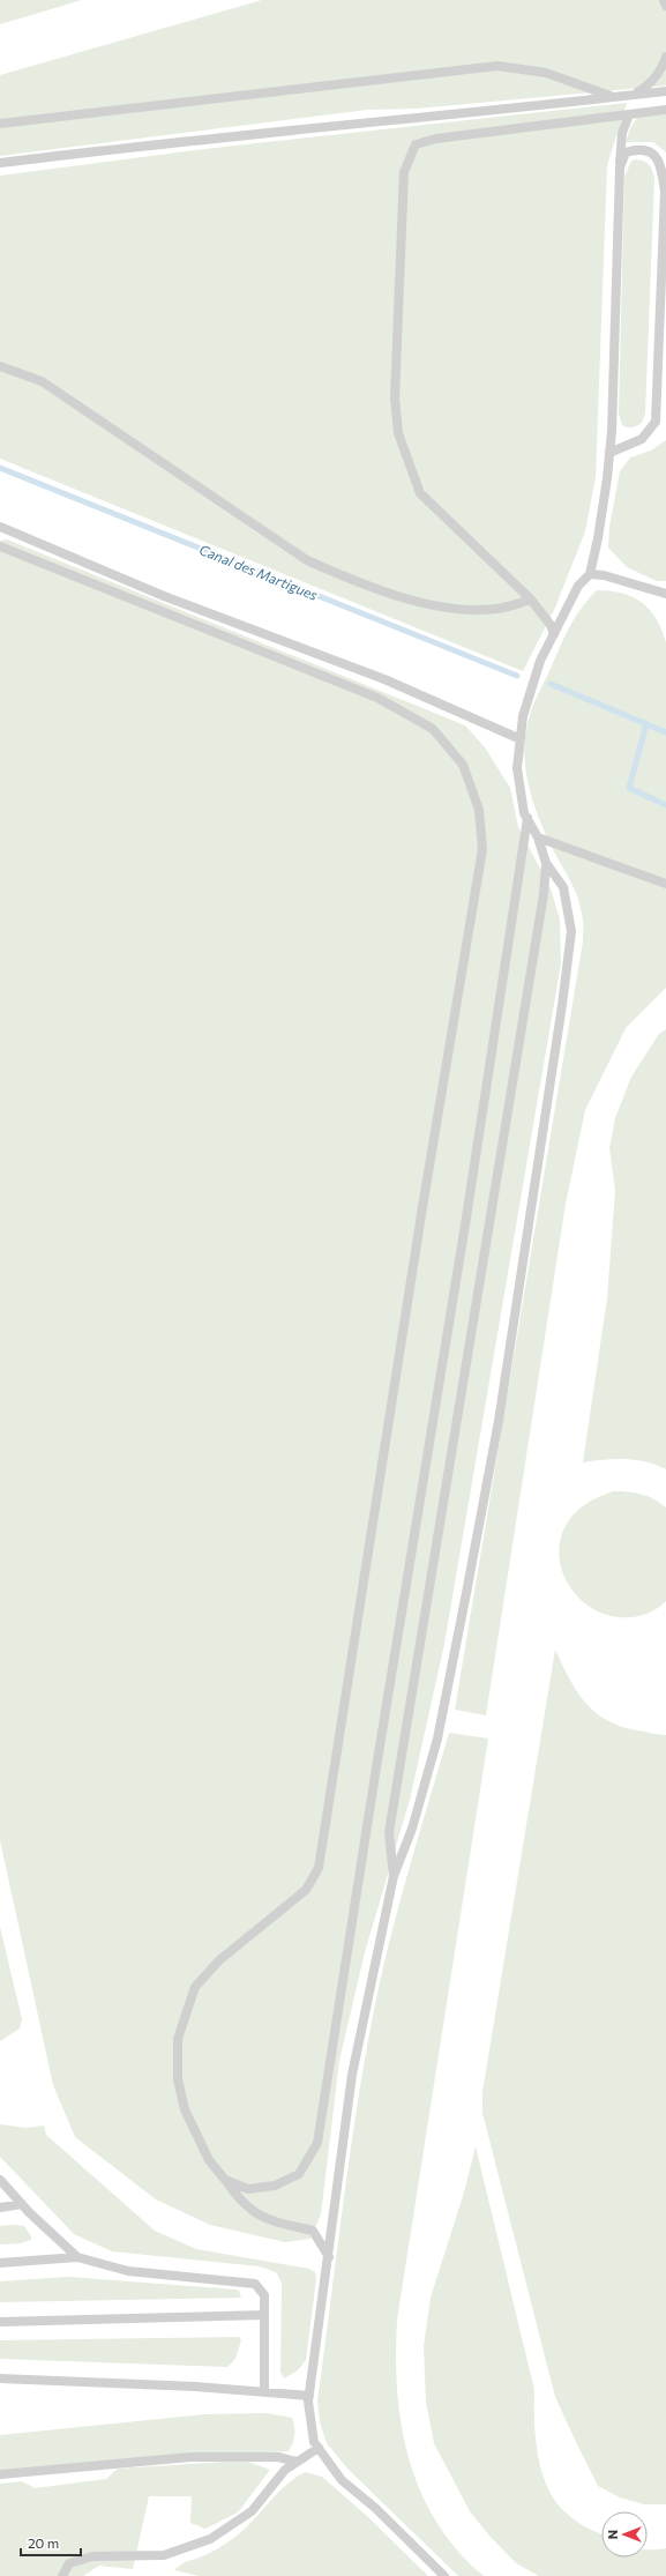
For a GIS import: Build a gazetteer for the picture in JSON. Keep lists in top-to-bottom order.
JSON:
{
  "water": ["Canal des Martigues"],
  "scale_bar": "20 m",
  "north": "left"
}
